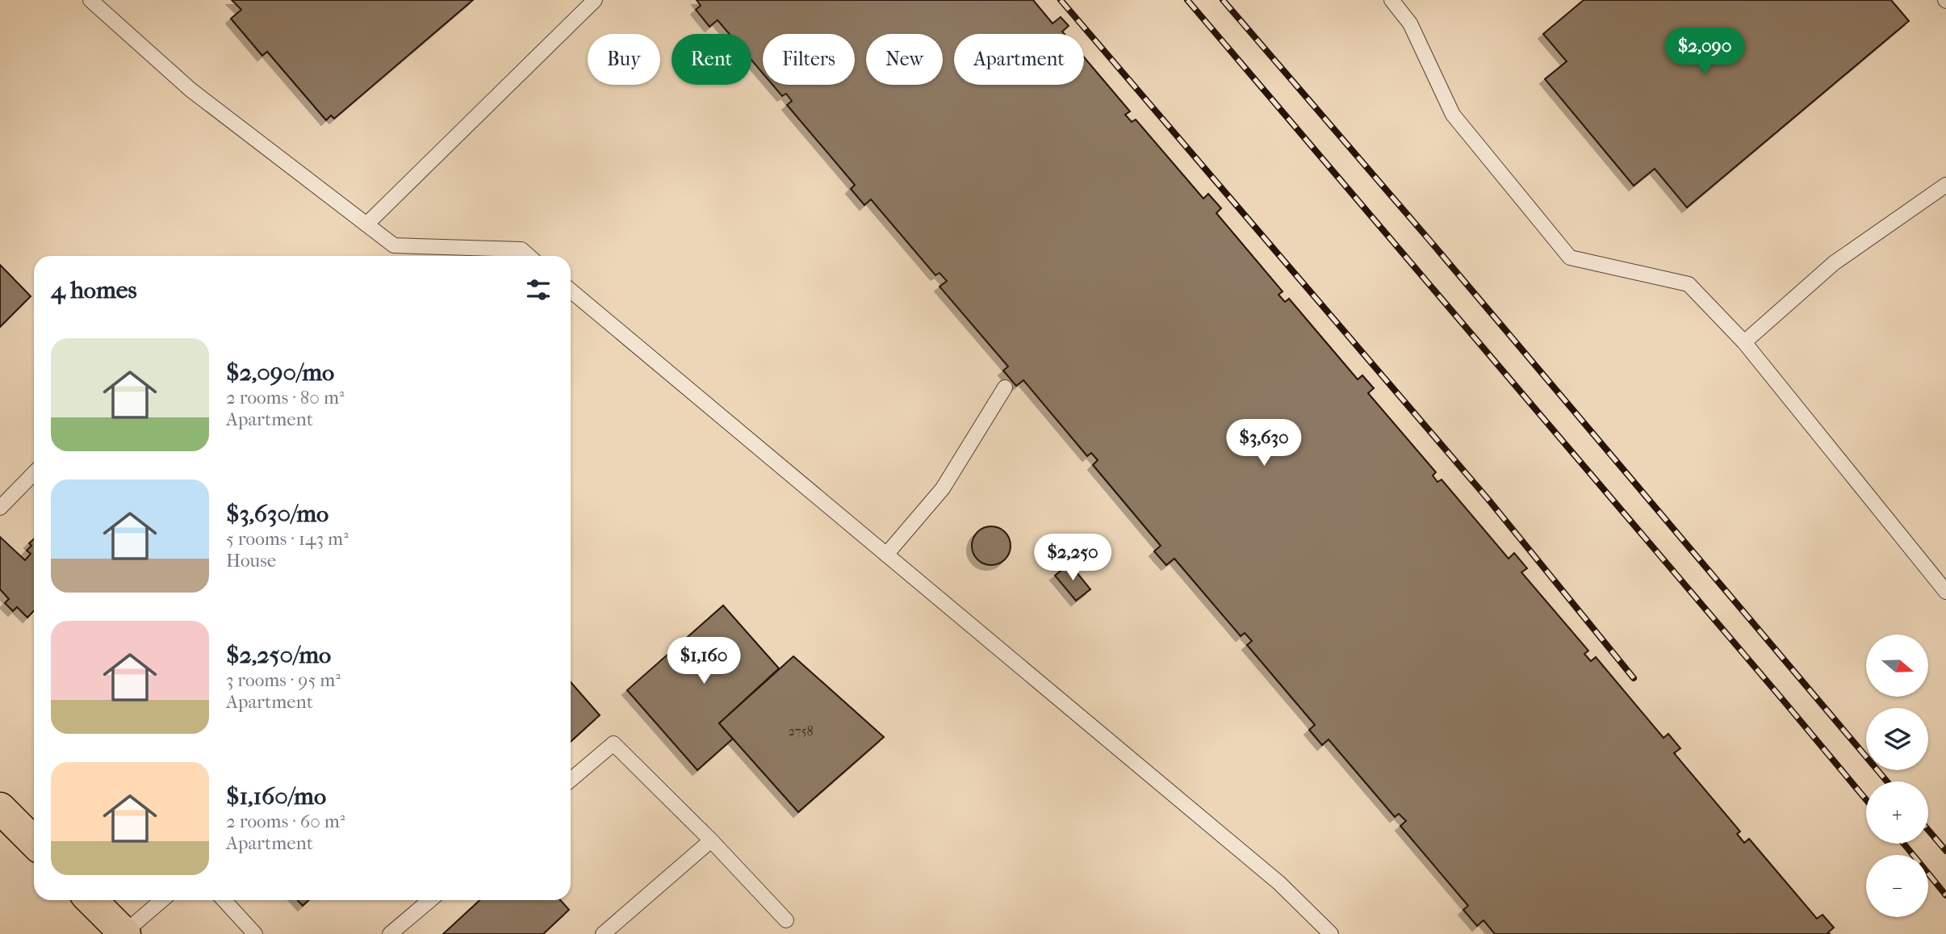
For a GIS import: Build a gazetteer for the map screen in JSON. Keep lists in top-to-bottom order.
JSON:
{
  "house_numbers": ["2758"],
  "north": "right",
  "page": {
    "price": [
      "$2,090",
      "$3,630",
      "$2,250",
      "$1,160"
    ],
    "chip": [
      "Buy",
      "Rent",
      "Filters",
      "New",
      "Apartment"
    ],
    "heading": "4 homes",
    "list": [
      {
        "name": "$2,090/mo",
        "note": "2 rooms · 80 m² · Apartment"
      },
      {
        "name": "$3,630/mo",
        "note": "5 rooms · 143 m² · House"
      },
      {
        "name": "$2,250/mo",
        "note": "3 rooms · 95 m² · Apartment"
      },
      {
        "name": "$1,160/mo",
        "note": "2 rooms · 60 m² · Apartment"
      }
    ],
    "map_buttons": ["+", "−"]
  }
}
